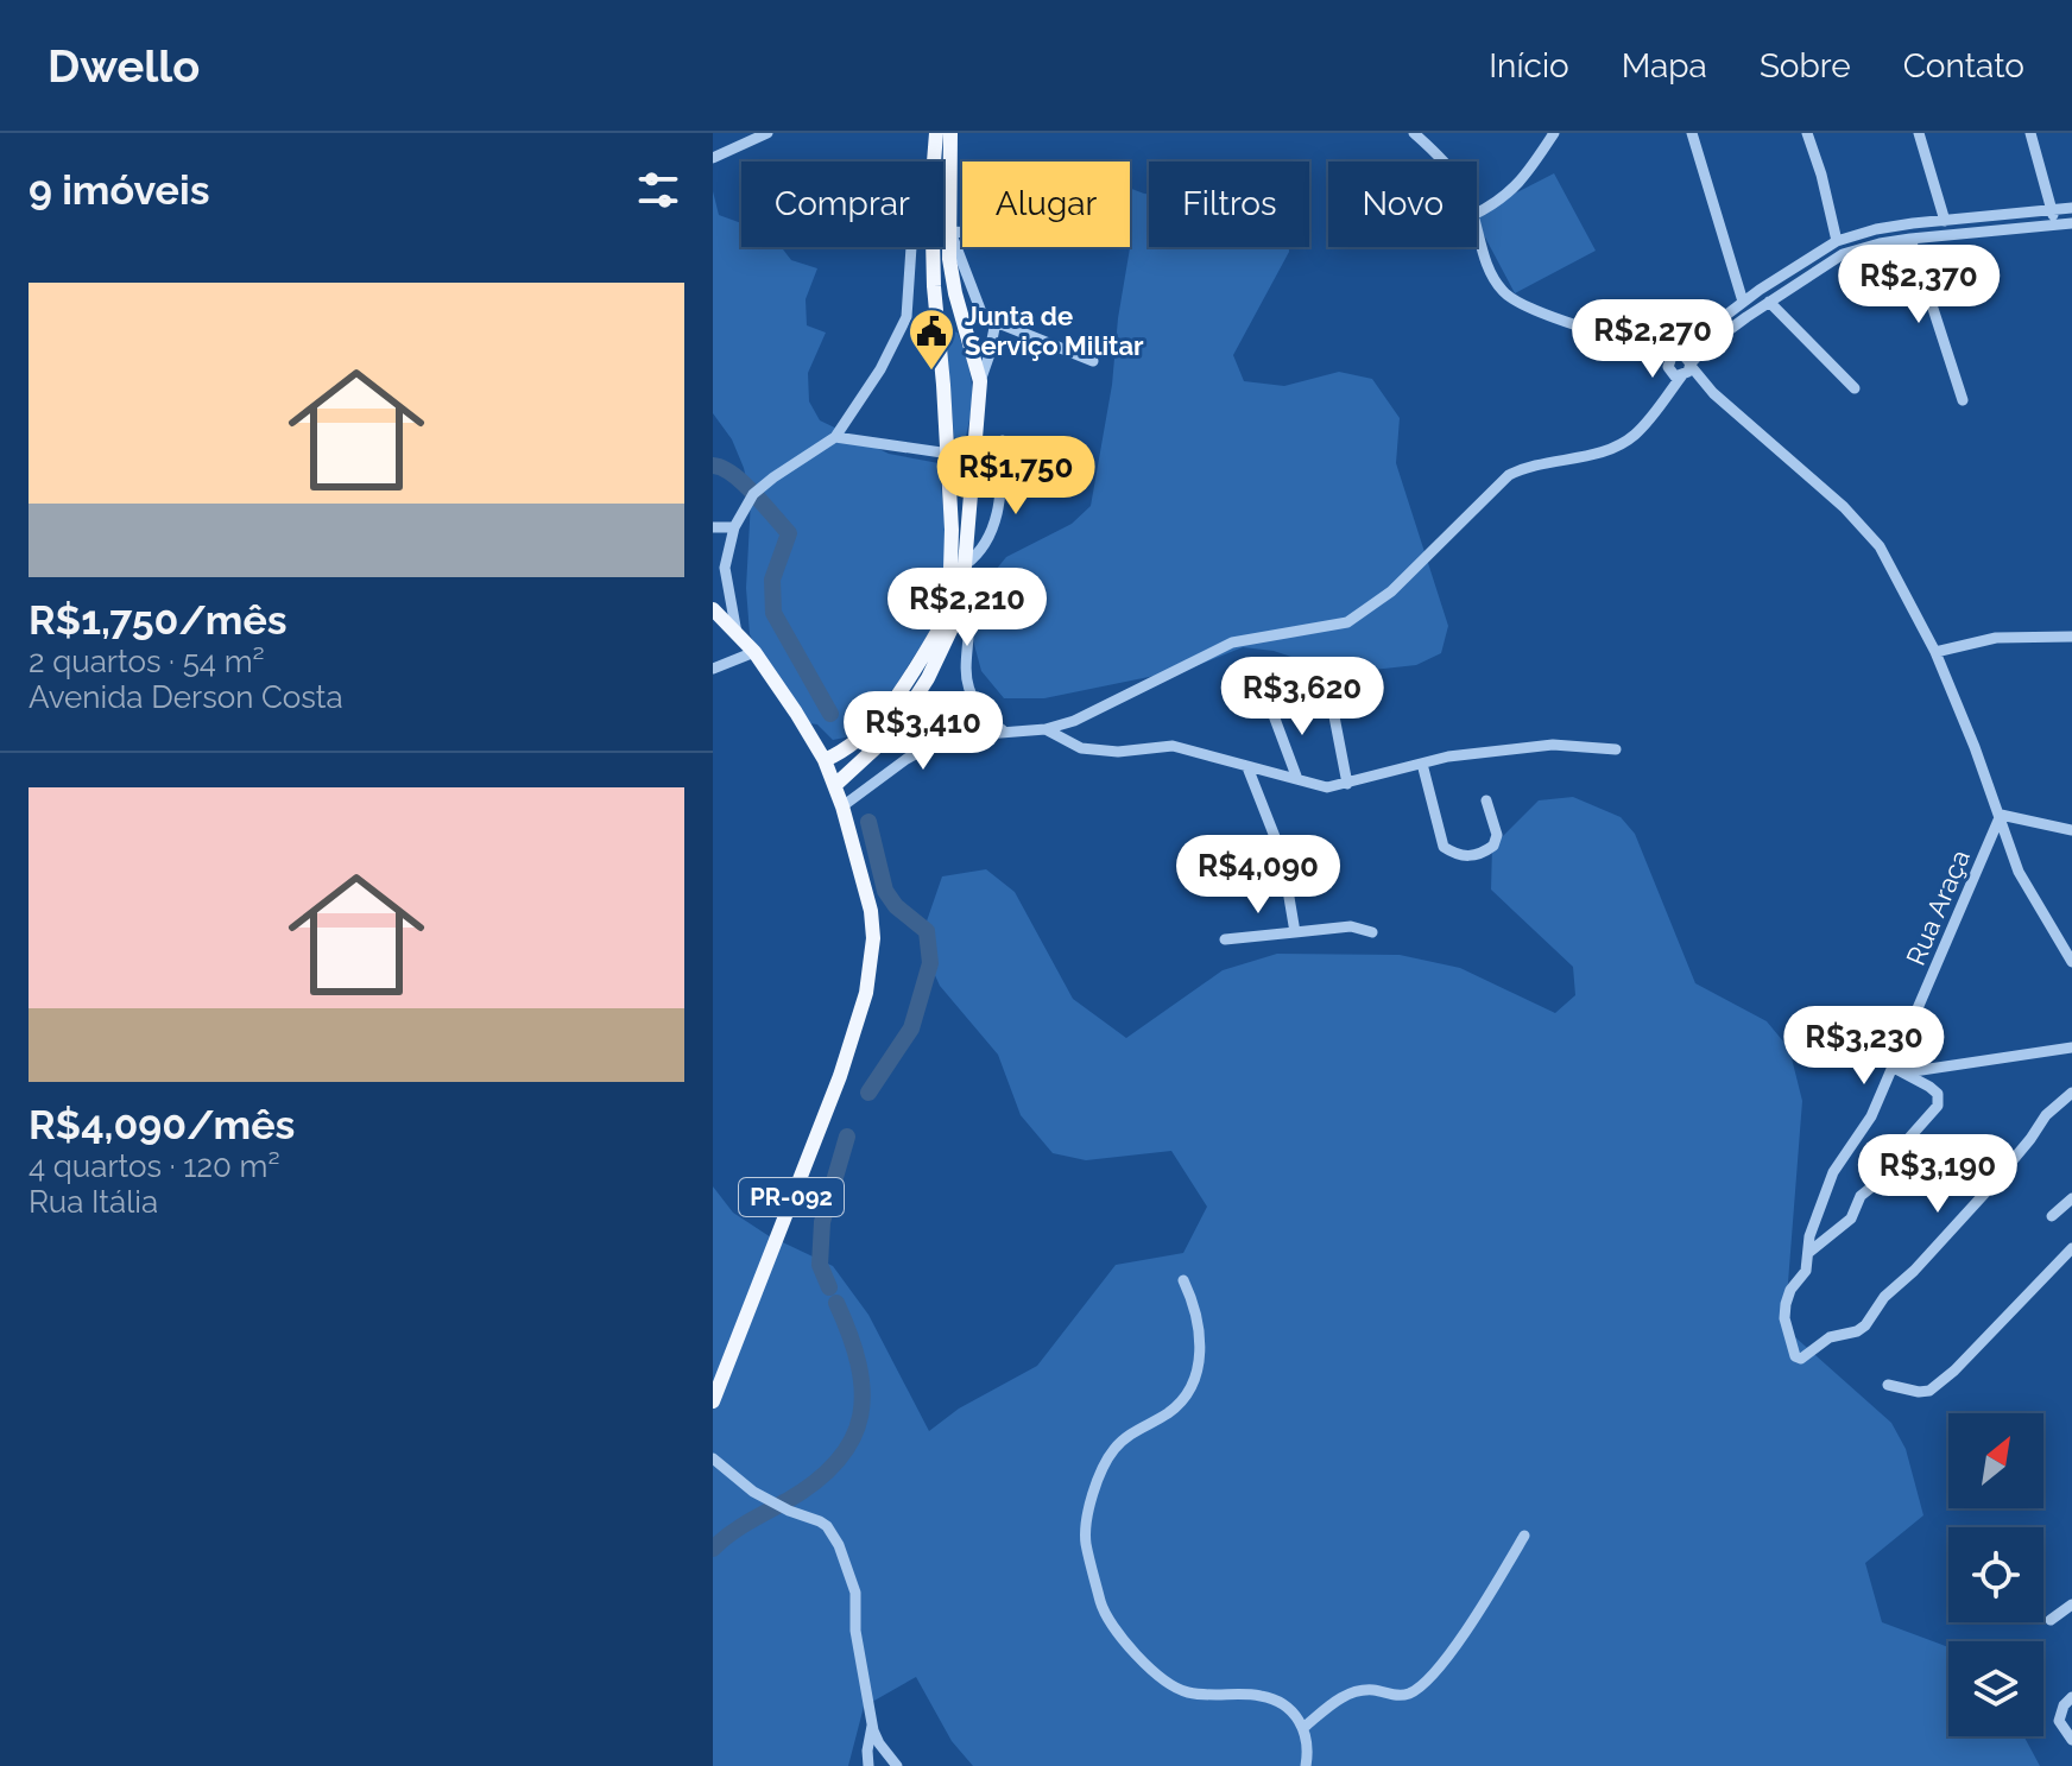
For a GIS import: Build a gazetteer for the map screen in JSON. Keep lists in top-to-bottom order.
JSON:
{
  "streets": {
    "main road": ["PR-092"],
    "street": ["Rua Araça"]
  },
  "places": {
    "public building": ["Junta de Serviço Militar"]
  },
  "north": "top right",
  "page": {
    "header": "Dwello",
    "nav": [
      "Início",
      "Mapa",
      "Sobre",
      "Contato"
    ],
    "heading": "9 imóveis",
    "chip": [
      "Comprar",
      "Alugar",
      "Filtros",
      "Novo"
    ],
    "price": [
      "R$2,370",
      "R$2,270",
      "R$1,750",
      "R$2,210",
      "R$3,620",
      "R$3,410",
      "R$4,090",
      "R$3,230",
      "R$3,190"
    ],
    "list": [
      {
        "name": "R$1,750/mês",
        "note": "2 quartos · 54 m² · Avenida Derson Costa"
      },
      {
        "name": "R$4,090/mês",
        "note": "4 quartos · 120 m² · Rua Itália"
      }
    ]
  }
}
